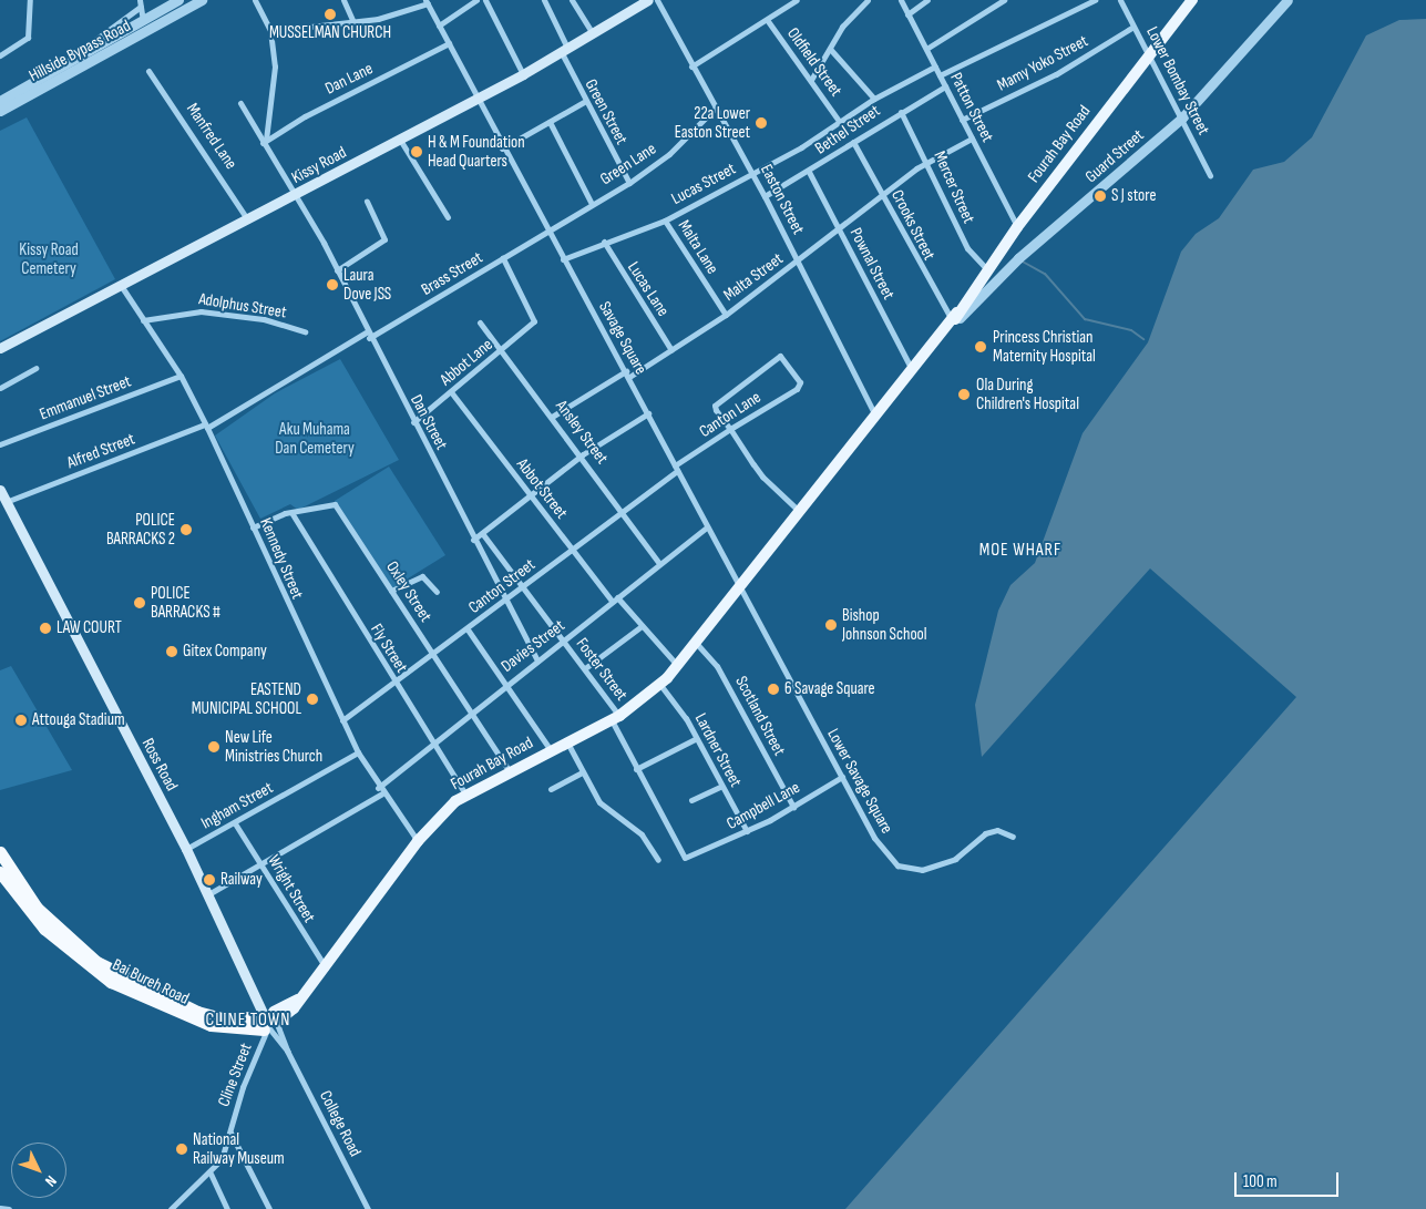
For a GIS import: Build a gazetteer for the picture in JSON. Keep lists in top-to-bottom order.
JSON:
{
  "streets": {
    "highway": ["Bai Bureh Road"],
    "main road": ["Fourah Bay Road", "Kissy Road", "Ross Road"],
    "street": [
      "Hillside Bypass Road",
      "Oldfield Street",
      "Mamy Yoko Street",
      "Dan Lane",
      "Lower Bombay Street",
      "Patton Street",
      "Green Street",
      "Bethel Street",
      "Manfred Lane",
      "Guard Street",
      "Green Lane",
      "Lucas Street",
      "Mercer Street",
      "Easton Street",
      "Crooks Street",
      "Malta Lane",
      "Pownal Street",
      "Brass Street",
      "Malta Street",
      "Lucas Lane",
      "Adolphus Street",
      "Savage Square",
      "Abbot Lane",
      "Emmanuel Street",
      "Canton Lane",
      "Dan Street",
      "Ansley Street",
      "Alfred Street",
      "Abbot Street",
      "Kennedy Street",
      "Canton Street",
      "Oxley Street",
      "Davies Street",
      "Fly Street",
      "Foster Street",
      "Scotland Street",
      "Lardner Street",
      "Lower Savage Square",
      "Ingham Street",
      "Campbell Lane",
      "Wright Street",
      "Cline Street",
      "College Road"
    ]
  },
  "crossings": [
    ["Oldfield Street", "Lucas Street"],
    ["Mamy Yoko Street", "Lower Bombay Street"],
    ["Mamy Yoko Street", "Patton Street"],
    ["Dan Lane", "Savage Square"],
    ["Dan Lane", "Dan Street"],
    ["Lower Bombay Street", "Fourah Bay Road"],
    ["Lower Bombay Street", "Guard Street"],
    ["Patton Street", "Bethel Street"],
    ["Patton Street", "Fourah Bay Road"],
    ["Patton Street", "Lucas Street"],
    ["Patton Street", "Malta Street"],
    ["Green Street", "Green Lane"],
    ["Green Street", "Kissy Road"],
    ["Bethel Street", "Mercer Street"],
    ["Bethel Street", "Easton Street"],
    ["Bethel Street", "Crooks Street"],
    ["Bethel Street", "Pownal Street"],
    ["Manfred Lane", "Kissy Road"],
    ["Fourah Bay Road", "Guard Street"],
    ["Fourah Bay Road", "Mercer Street"],
    ["Fourah Bay Road", "Easton Street"],
    ["Fourah Bay Road", "Crooks Street"],
    ["Fourah Bay Road", "Pownal Street"],
    ["Fourah Bay Road", "Savage Square"],
    ["Fourah Bay Road", "Abbot Street"],
    ["Fourah Bay Road", "Kennedy Street"],
    ["Fourah Bay Road", "Oxley Street"],
    ["Fourah Bay Road", "Fly Street"],
    ["Fourah Bay Road", "Foster Street"],
    ["Fourah Bay Road", "Scotland Street"],
    ["Fourah Bay Road", "Lardner Street"],
    ["Fourah Bay Road", "Ross Road"],
    ["Fourah Bay Road", "Lower Savage Square"],
    ["Fourah Bay Road", "Wright Street"],
    ["Fourah Bay Road", "Bai Bureh Road"],
    ["Fourah Bay Road", "Cline Street"],
    ["Fourah Bay Road", "College Road"],
    ["Guard Street", "Crooks Street"],
    ["Green Lane", "Easton Street"],
    ["Green Lane", "Brass Street"],
    ["Green Lane", "Savage Square"],
    ["Kissy Road", "Savage Square"],
    ["Kissy Road", "Dan Street"],
    ["Kissy Road", "Kennedy Street"],
    ["Lucas Street", "Easton Street"],
    ["Lucas Street", "Malta Lane"],
    ["Lucas Street", "Lucas Lane"],
    ["Lucas Street", "Savage Square"],
    ["Mercer Street", "Malta Street"],
    ["Easton Street", "Malta Street"],
    ["Crooks Street", "Malta Street"],
    ["Malta Lane", "Malta Street"],
    ["Pownal Street", "Malta Street"],
    ["Brass Street", "Savage Square"],
    ["Brass Street", "Abbot Lane"],
    ["Brass Street", "Dan Street"],
    ["Brass Street", "Alfred Street"],
    ["Brass Street", "Kennedy Street"],
    ["Malta Street", "Lucas Lane"],
    ["Malta Street", "Savage Square"],
    ["Malta Street", "Ansley Street"],
    ["Adolphus Street", "Kennedy Street"],
    ["Savage Square", "Canton Lane"],
    ["Savage Square", "Canton Street"],
    ["Savage Square", "Davies Street"],
    ["Savage Square", "Lower Savage Square"],
    ["Abbot Lane", "Dan Street"],
    ["Abbot Lane", "Ansley Street"],
    ["Abbot Lane", "Abbot Street"],
    ["Emmanuel Street", "Kennedy Street"],
    ["Canton Lane", "Canton Street"],
    ["Dan Street", "Canton Street"],
    ["Dan Street", "Davies Street"],
    ["Ansley Street", "Canton Street"],
    ["Ansley Street", "Davies Street"],
    ["Alfred Street", "Kennedy Street"],
    ["Alfred Street", "Ross Road"],
    ["Abbot Street", "Canton Street"],
    ["Abbot Street", "Davies Street"],
    ["Kennedy Street", "Canton Street"],
    ["Kennedy Street", "Oxley Street"],
    ["Kennedy Street", "Davies Street"],
    ["Kennedy Street", "Ingham Street"],
    ["Canton Street", "Oxley Street"],
    ["Canton Street", "Fly Street"],
    ["Canton Street", "Foster Street"],
    ["Oxley Street", "Davies Street"],
    ["Oxley Street", "Fly Street"],
    ["Davies Street", "Fly Street"],
    ["Davies Street", "Foster Street"],
    ["Davies Street", "Ross Road"],
    ["Davies Street", "Wright Street"],
    ["Scotland Street", "Campbell Lane"],
    ["Lardner Street", "Campbell Lane"],
    ["Ross Road", "Ingham Street"],
    ["Ross Road", "Bai Bureh Road"],
    ["Ross Road", "Cline Street"],
    ["Ross Road", "College Road"],
    ["Lower Savage Square", "Campbell Lane"],
    ["Ingham Street", "Wright Street"],
    ["Bai Bureh Road", "Cline Street"],
    ["Bai Bureh Road", "College Road"],
    ["Cline Street", "College Road"]
  ],
  "districts": ["MOE WHARF", "CLINE TOWN"],
  "parks": ["Kissy Road Cemetery", "Aku Muhama Dan Cemetery"],
  "places": [
    "MUSSELMAN CHURCH",
    "22a Lower Easton Street",
    "H & M Foundation Head Quarters",
    "S J store",
    "Laura Dove JSS",
    "Princess Christian Maternity Hospital",
    "Ola During Children's Hospital",
    "POLICE BARRACKS 2",
    "POLICE BARRACKS #",
    "Bishop Johnson School",
    "LAW COURT",
    "Gitex Company",
    "6 Savage Square",
    "EASTEND MUNICIPAL SCHOOL",
    "Attouga Stadium",
    "New Life Ministries Church",
    "Railway",
    "National Railway Museum"
  ],
  "scale_bar": "100 m",
  "north": "bottom right"
}
